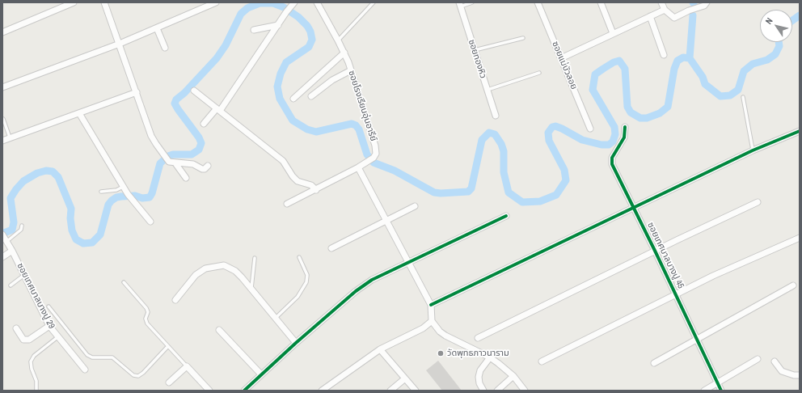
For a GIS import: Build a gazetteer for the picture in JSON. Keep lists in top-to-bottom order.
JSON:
{
  "streets": {
    "street": [
      "ซอยทองหิว",
      "ซอยแม่บัวลอย",
      "ซอยโรงเรียนอุ่นอารีย์",
      "ซอยเทศบาลบางปู 45",
      "ซอยเทศบาลบางปู 29"
    ]
  },
  "places": ["วัดพุทธภาวนาราม"],
  "north": "top left"
}
